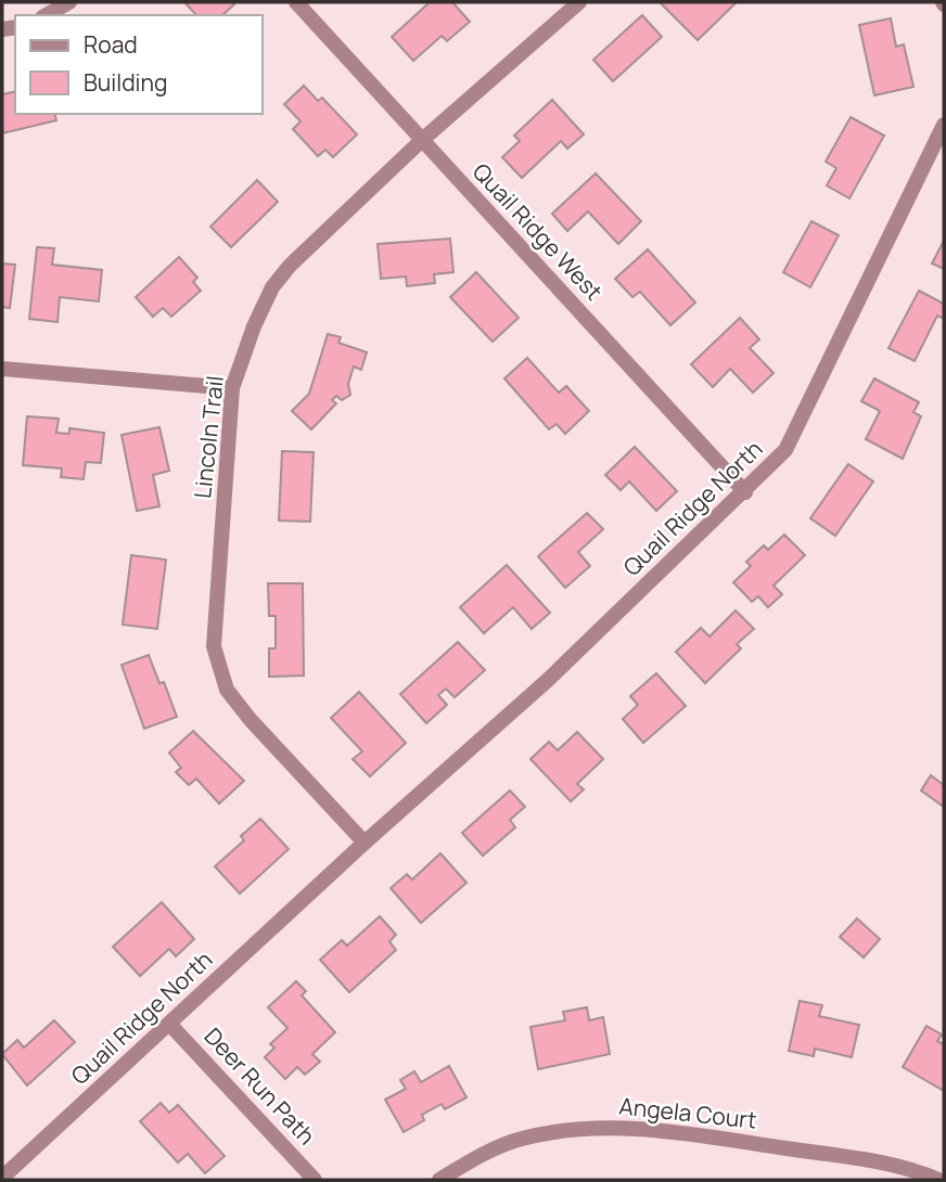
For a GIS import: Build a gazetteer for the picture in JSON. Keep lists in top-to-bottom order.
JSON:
{
  "streets": {
    "street": [
      "Quail Ridge West",
      "Lincoln Trail",
      "Quail Ridge North",
      "Deer Run Path",
      "Angela Court"
    ]
  },
  "crossings": [
    ["Quail Ridge West", "Lincoln Trail"],
    ["Quail Ridge West", "Quail Ridge North"],
    ["Lincoln Trail", "Quail Ridge North"],
    ["Quail Ridge North", "Deer Run Path"]
  ],
  "legend": ["Road", "Building"]
}
